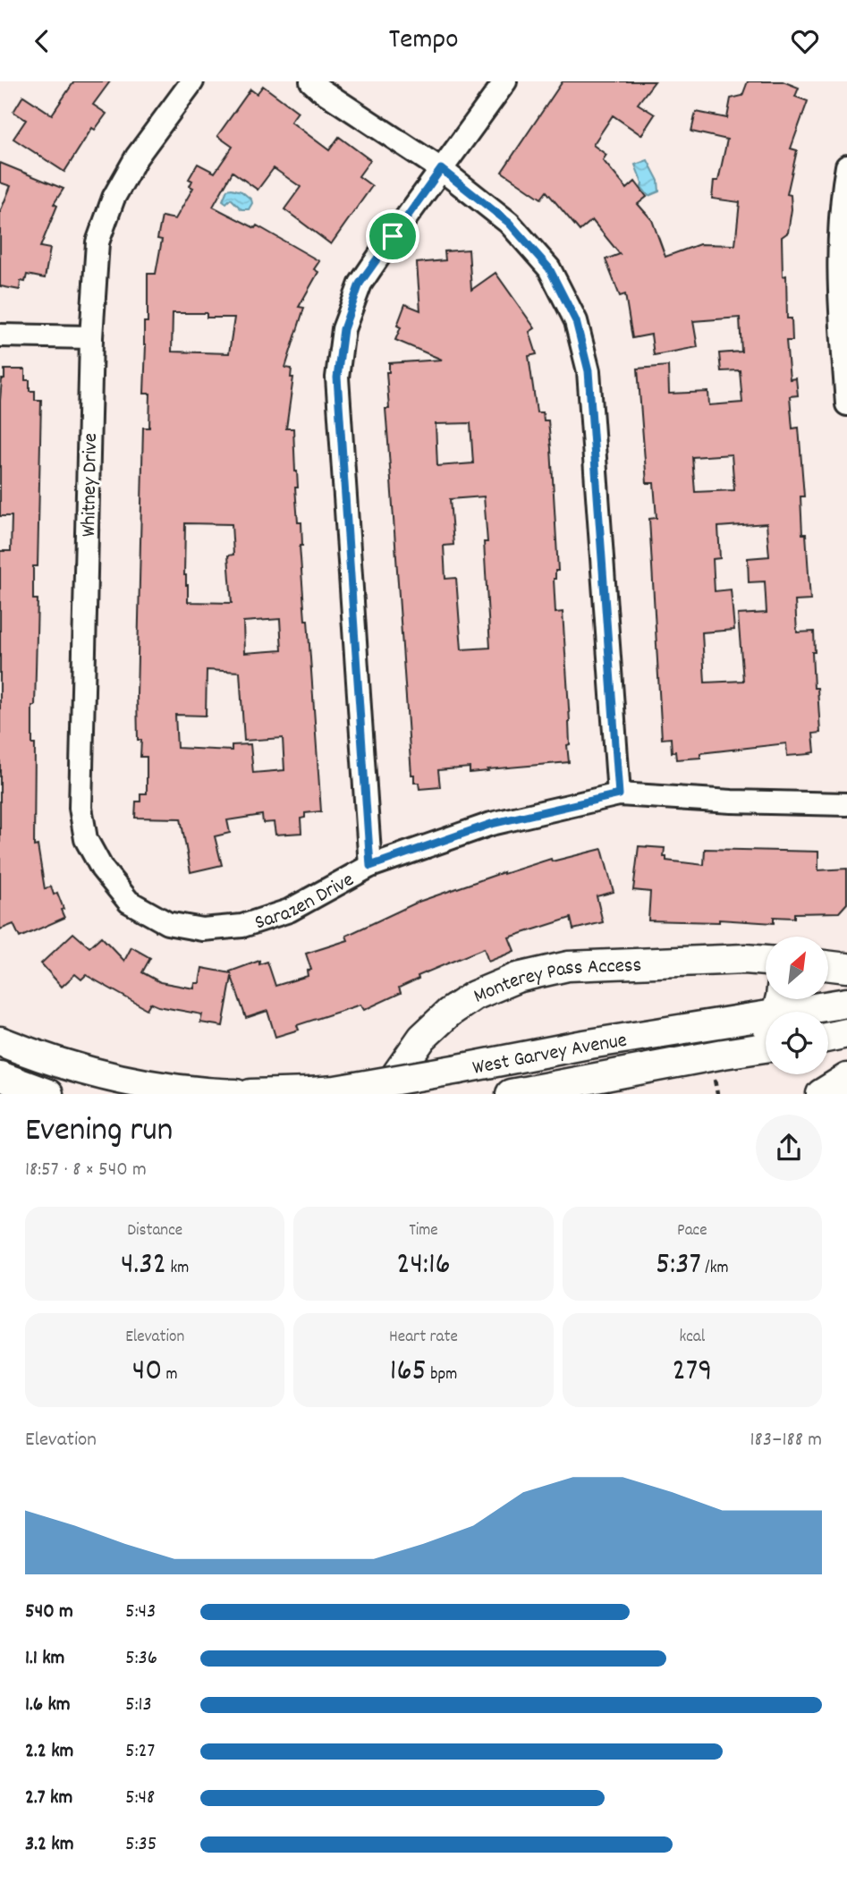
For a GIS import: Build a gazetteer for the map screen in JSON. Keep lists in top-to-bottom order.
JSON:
{
  "streets": {
    "main road": ["Monterey Pass Access", "West Garvey Avenue"],
    "street": ["Whitney Drive", "Sarazen Drive"]
  },
  "crossings": [
    ["Whitney Drive", "Sarazen Drive"]
  ],
  "north": "top right",
  "page": {
    "header": "Tempo",
    "heading": ["Evening run", "18:57 · 8 × 540 m"],
    "stats": [
      ["Distance", "4.32 km"],
      ["Time", "24:16"],
      ["Pace", "5:37 /km"],
      ["Elevation", "40 m"],
      ["Heart rate", "165 bpm"],
      ["kcal", "279"]
    ],
    "chart": ["Elevation", "183–188 m"],
    "list": [
      {
        "name": "540 m",
        "note": "5:43"
      },
      {
        "name": "1.1 km",
        "note": "5:36"
      },
      {
        "name": "1.6 km",
        "note": "5:13"
      },
      {
        "name": "2.2 km",
        "note": "5:27"
      },
      {
        "name": "2.7 km",
        "note": "5:48"
      },
      {
        "name": "3.2 km",
        "note": "5:35"
      }
    ]
  }
}
